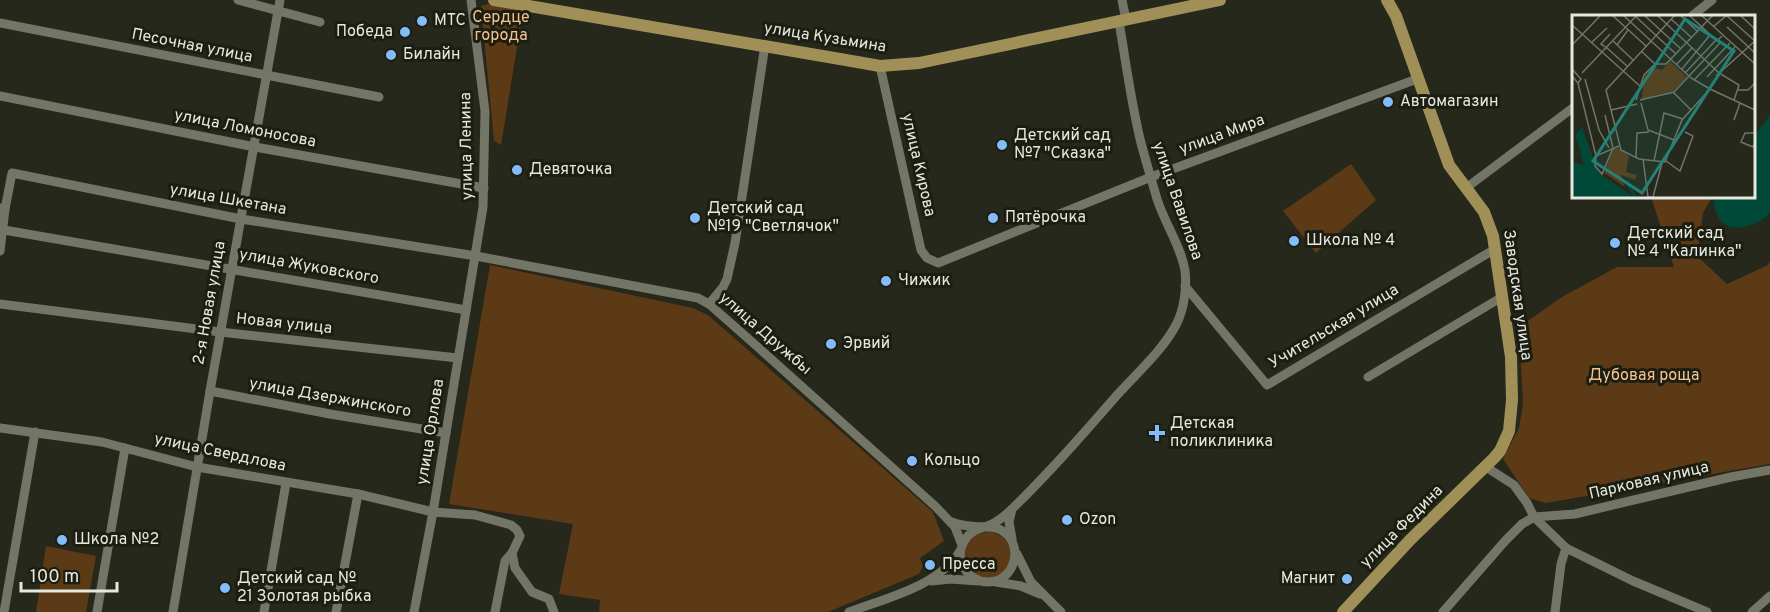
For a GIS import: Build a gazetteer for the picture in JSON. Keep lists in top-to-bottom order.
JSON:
{
  "streets": {
    "main road": ["улица Кузьмина", "Заводская улица", "улица Федина"],
    "street": [
      "Песочная улица",
      "улица Ломоносова",
      "улица Мира",
      "улица Ленина",
      "улица Кирова",
      "улица Шкетана",
      "улица Вавилова",
      "улица Жуковского",
      "2-я Новая улица",
      "Новая улица",
      "Учительская улица",
      "улица Дружбы",
      "улица Дзержинского",
      "улица Орлова",
      "улица Свердлова",
      "Парковая улица"
    ]
  },
  "crossings": [
    ["улица Кузьмина", "улица Кирова"],
    ["улица Кузьмина", "улица Вавилова"],
    ["Песочная улица", "2-я Новая улица"],
    ["улица Ломоносова", "улица Ленина"],
    ["улица Ломоносова", "2-я Новая улица"],
    ["улица Мира", "улица Кирова"],
    ["улица Мира", "улица Вавилова"],
    ["улица Мира", "Заводская улица"],
    ["улица Ленина", "улица Шкетана"],
    ["улица Ленина", "улица Дружбы"],
    ["улица Ленина", "улица Орлова"],
    ["улица Шкетана", "2-я Новая улица"],
    ["улица Шкетана", "улица Дружбы"],
    ["улица Шкетана", "улица Орлова"],
    ["улица Вавилова", "Учительская улица"],
    ["улица Жуковского", "2-я Новая улица"],
    ["улица Жуковского", "улица Орлова"],
    ["Заводская улица", "Учительская улица"],
    ["Заводская улица", "улица Федина"],
    ["2-я Новая улица", "Новая улица"],
    ["2-я Новая улица", "улица Дзержинского"],
    ["2-я Новая улица", "улица Свердлова"],
    ["Новая улица", "улица Орлова"],
    ["улица Дружбы", "улица Орлова"],
    ["улица Дзержинского", "улица Орлова"],
    ["улица Орлова", "улица Свердлова"]
  ],
  "parks": ["Сердце города", "Дубовая роща"],
  "places": {
    "other": [
      "МТС",
      "Победа",
      "Билайн",
      "Автомагазин",
      "Детский сад №7 \"Сказка\"",
      "Девяточка",
      "Детский сад №19 \"Светлячок\"",
      "Пятёрочка",
      "Школа № 4",
      "Детский сад № 4 \"Калинка\"",
      "Чижик",
      "Эрвий",
      "Кольцо",
      "Ozon",
      "Школа №2",
      "Пресса",
      "Магнит",
      "Детский сад № 21 Золотая рыбка"
    ],
    "health": ["Детская поликлиника"]
  },
  "scale_bar": "100 m"
}
